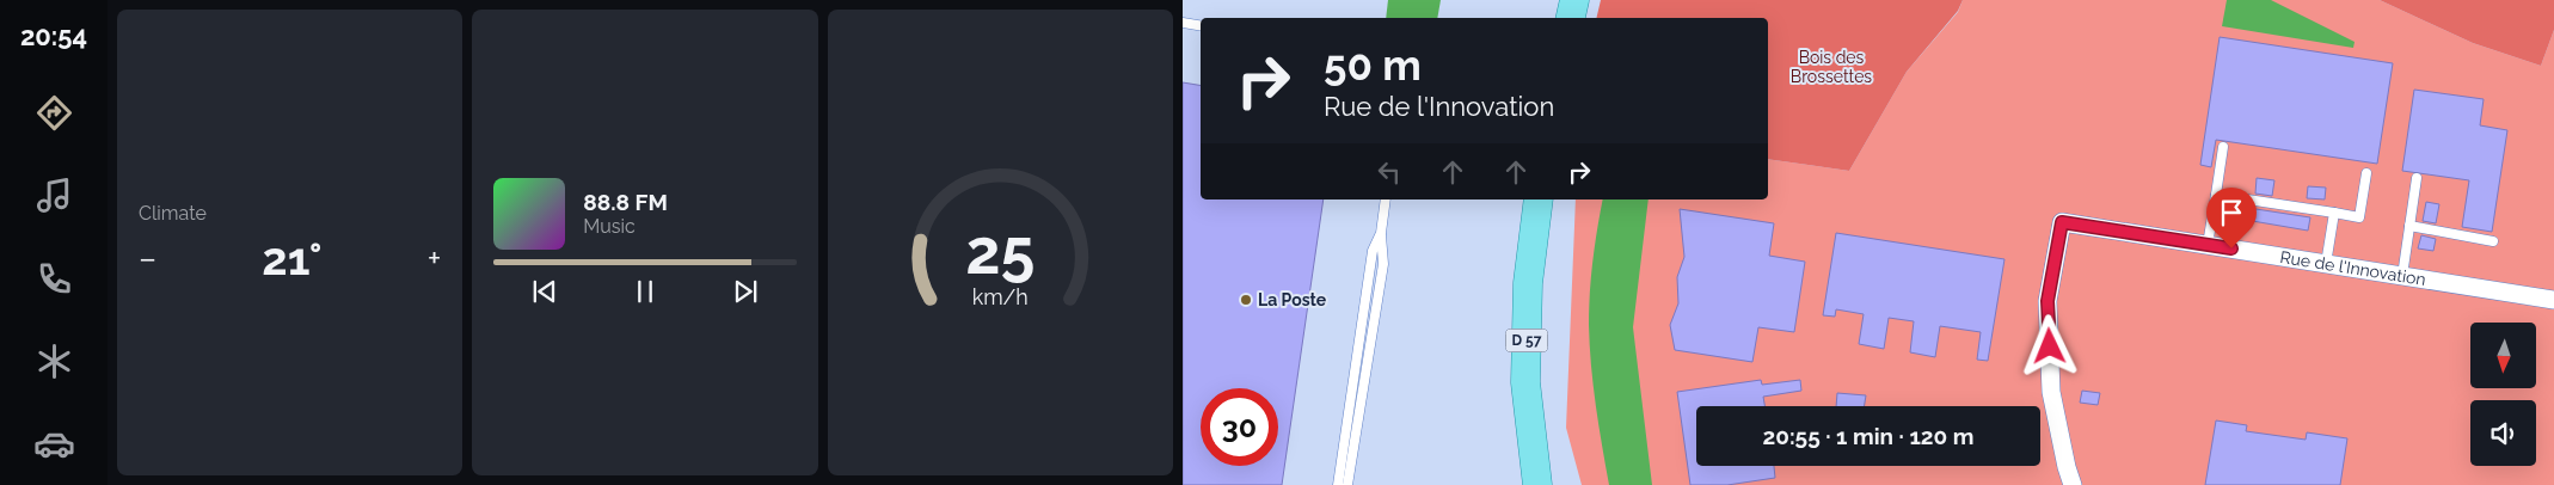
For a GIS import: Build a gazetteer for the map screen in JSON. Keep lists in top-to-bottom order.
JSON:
{
  "streets": {
    "main road": ["D 57"],
    "street": ["Rue de l'Innovation"]
  },
  "parks": ["Bois des Brossettes"],
  "places": ["La Poste"],
  "north": "bottom",
  "page": {
    "tabs": "20:54",
    "tile": "Climate",
    "turn": ["50 m", "Rue de l'Innovation"],
    "song": ["88.8 FM", "Music"],
    "heat": ["−", "21°", "+"],
    "limit": "30",
    "trip": "20:55 · 1 min · 120 m",
    "gauge": ["25", "km/h"]
  }
}
